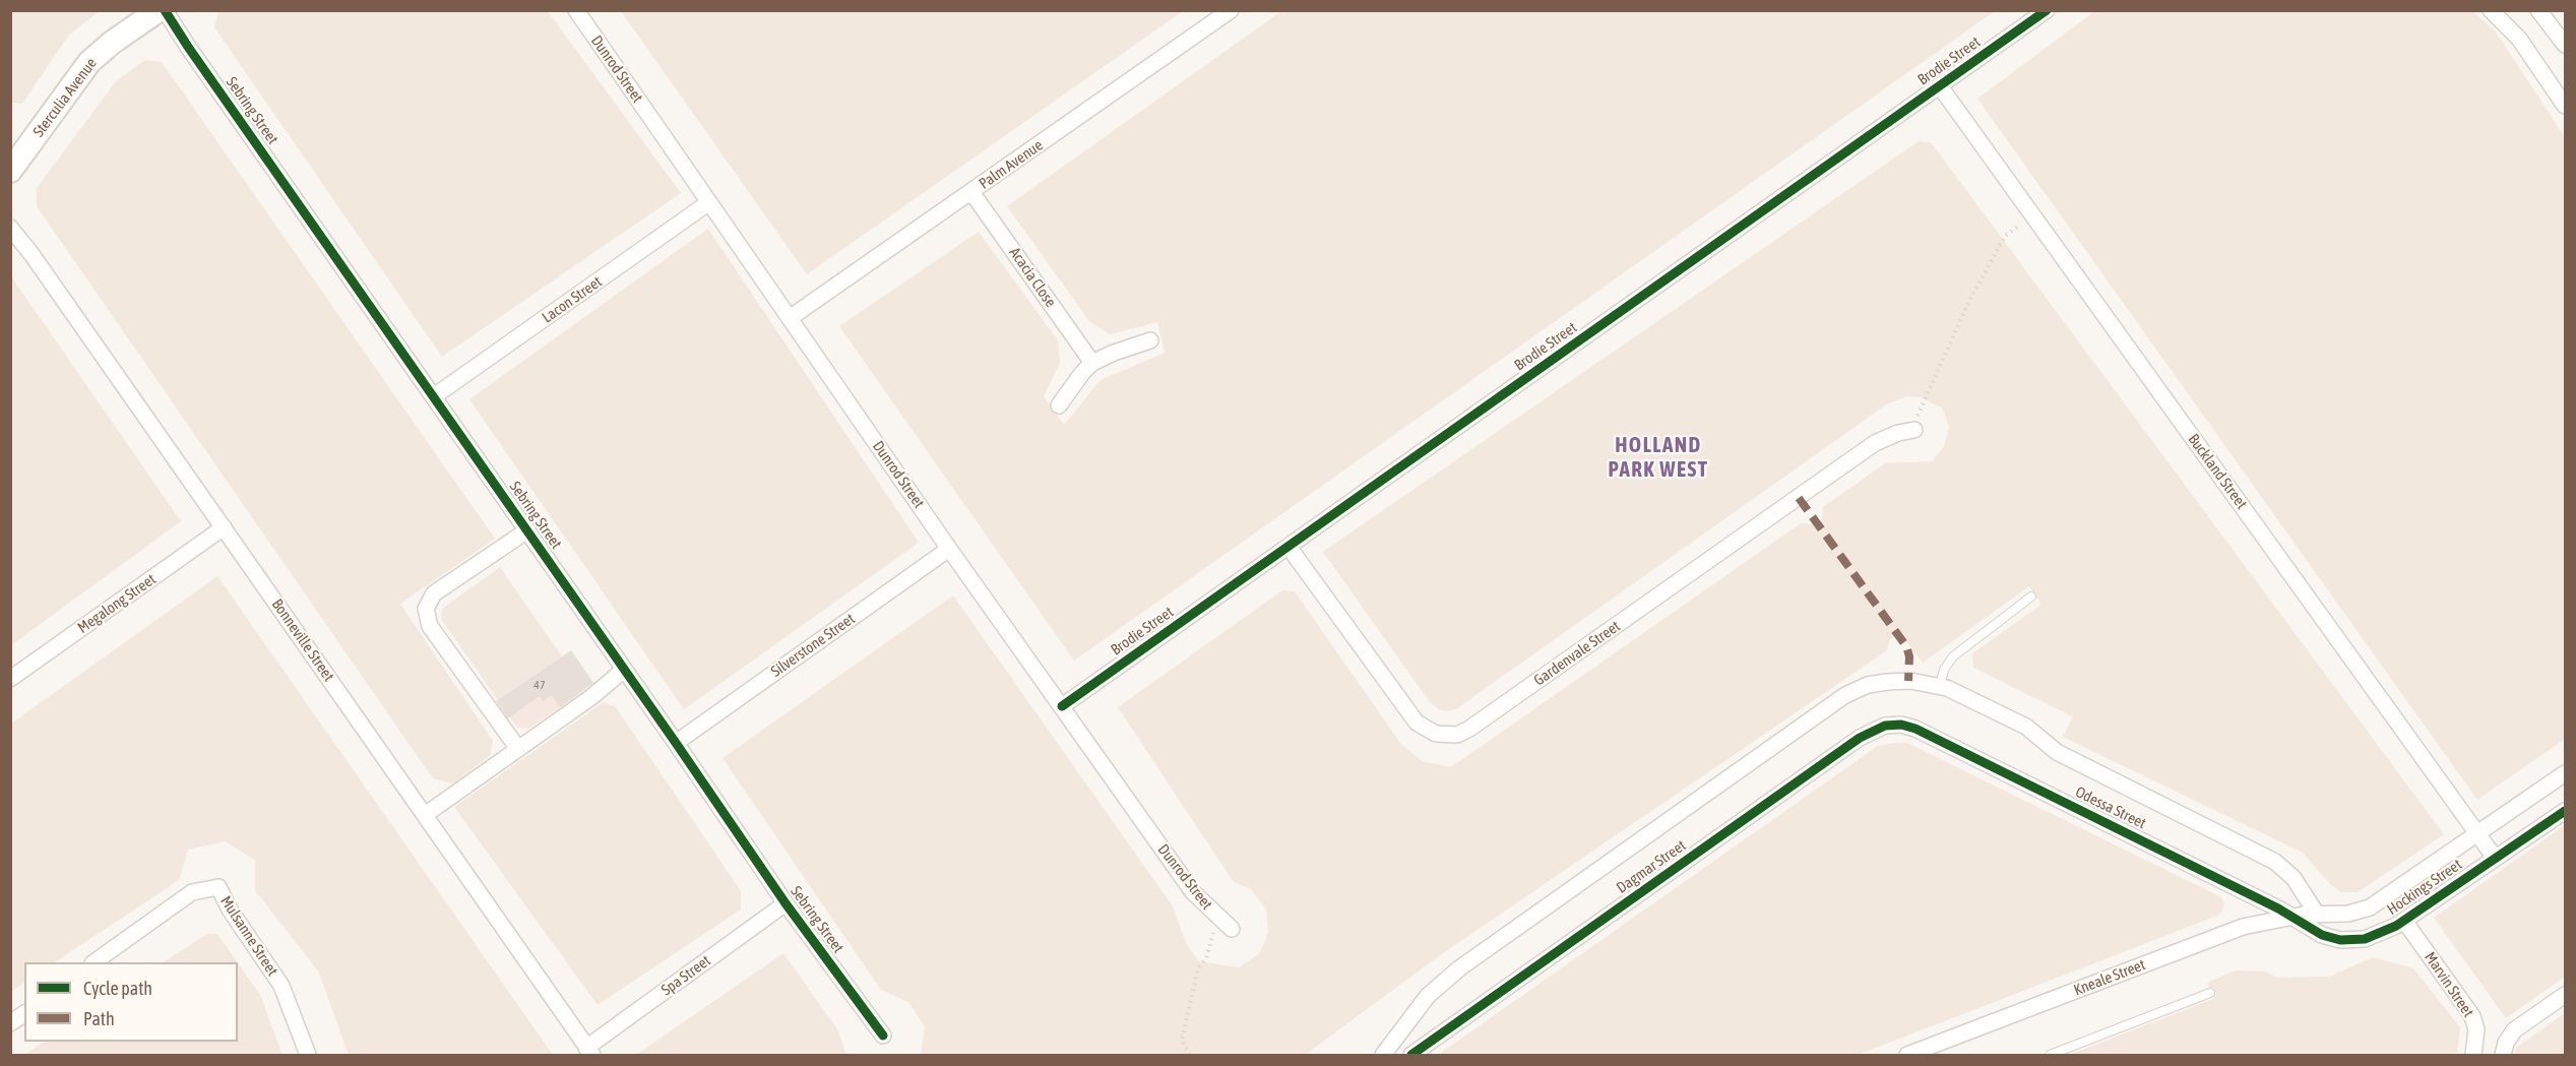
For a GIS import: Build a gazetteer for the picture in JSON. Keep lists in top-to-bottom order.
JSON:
{
  "streets": {
    "street": [
      "Brodie Street",
      "Dunrod Street",
      "Sterculia Avenue",
      "Sebring Street",
      "Palm Avenue",
      "Acacia Close",
      "Lacon Street",
      "Buckland Street",
      "Megalong Street",
      "Bonneville Street",
      "Silverstone Street",
      "Gardenvale Street",
      "Odessa Street",
      "Dagmar Street",
      "Hockings Street",
      "Mulsanne Street",
      "Spa Street",
      "Kneale Street",
      "Marvin Street"
    ]
  },
  "crossings": [
    ["Brodie Street", "Dunrod Street"],
    ["Brodie Street", "Buckland Street"],
    ["Brodie Street", "Gardenvale Street"],
    ["Dunrod Street", "Palm Avenue"],
    ["Dunrod Street", "Lacon Street"],
    ["Dunrod Street", "Silverstone Street"],
    ["Sebring Street", "Lacon Street"],
    ["Sebring Street", "Silverstone Street"],
    ["Sebring Street", "Spa Street"],
    ["Palm Avenue", "Acacia Close"],
    ["Buckland Street", "Hockings Street"],
    ["Megalong Street", "Bonneville Street"],
    ["Bonneville Street", "Spa Street"],
    ["Odessa Street", "Dagmar Street"],
    ["Odessa Street", "Hockings Street"],
    ["Odessa Street", "Kneale Street"],
    ["Hockings Street", "Kneale Street"],
    ["Hockings Street", "Marvin Street"]
  ],
  "districts": ["HOLLAND PARK WEST"],
  "house_numbers": ["47"],
  "legend": ["Cycle path", "Path"]
}
